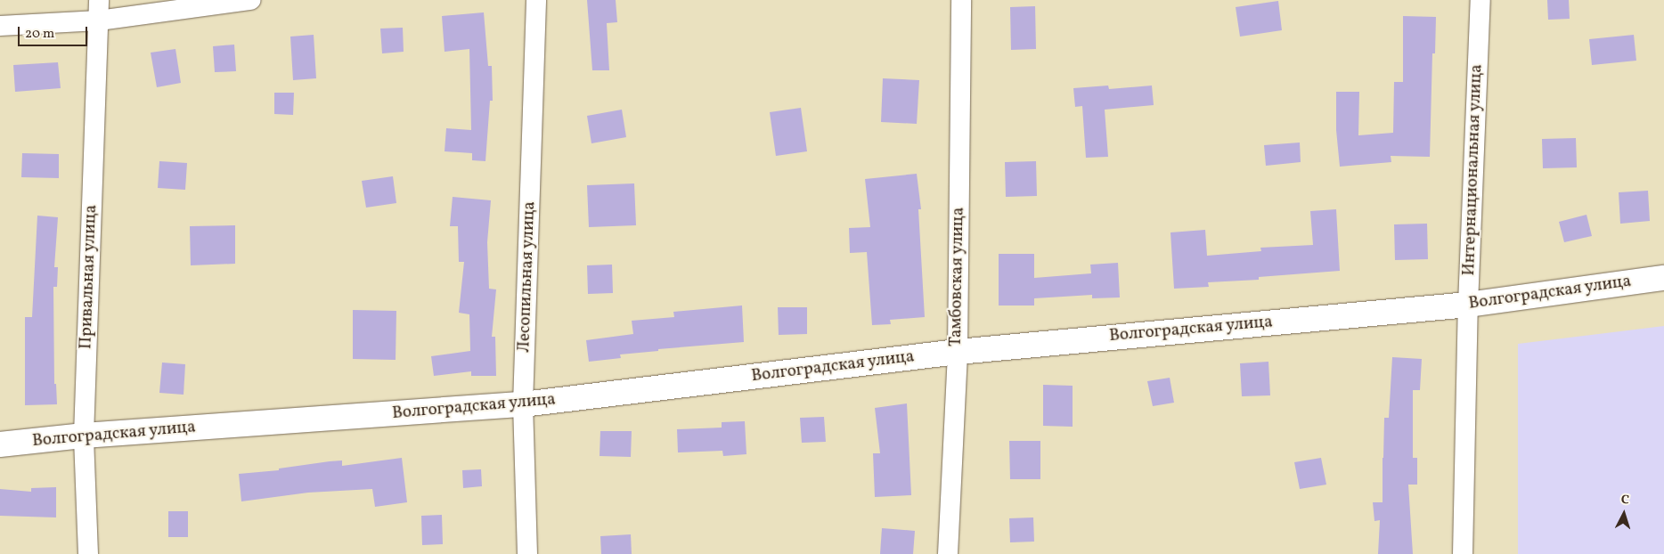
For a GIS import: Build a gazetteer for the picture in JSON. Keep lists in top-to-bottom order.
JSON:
{
  "streets": {
    "street": [
      "Интернациональная улица",
      "Привальная улица",
      "Лесопильная улица",
      "Тамбовская улица",
      "Волгоградская улица"
    ]
  },
  "crossings": [
    ["Интернациональная улица", "Волгоградская улица"],
    ["Привальная улица", "Волгоградская улица"],
    ["Лесопильная улица", "Волгоградская улица"],
    ["Тамбовская улица", "Волгоградская улица"]
  ],
  "scale_bar": "20 m",
  "north": "top"
}
